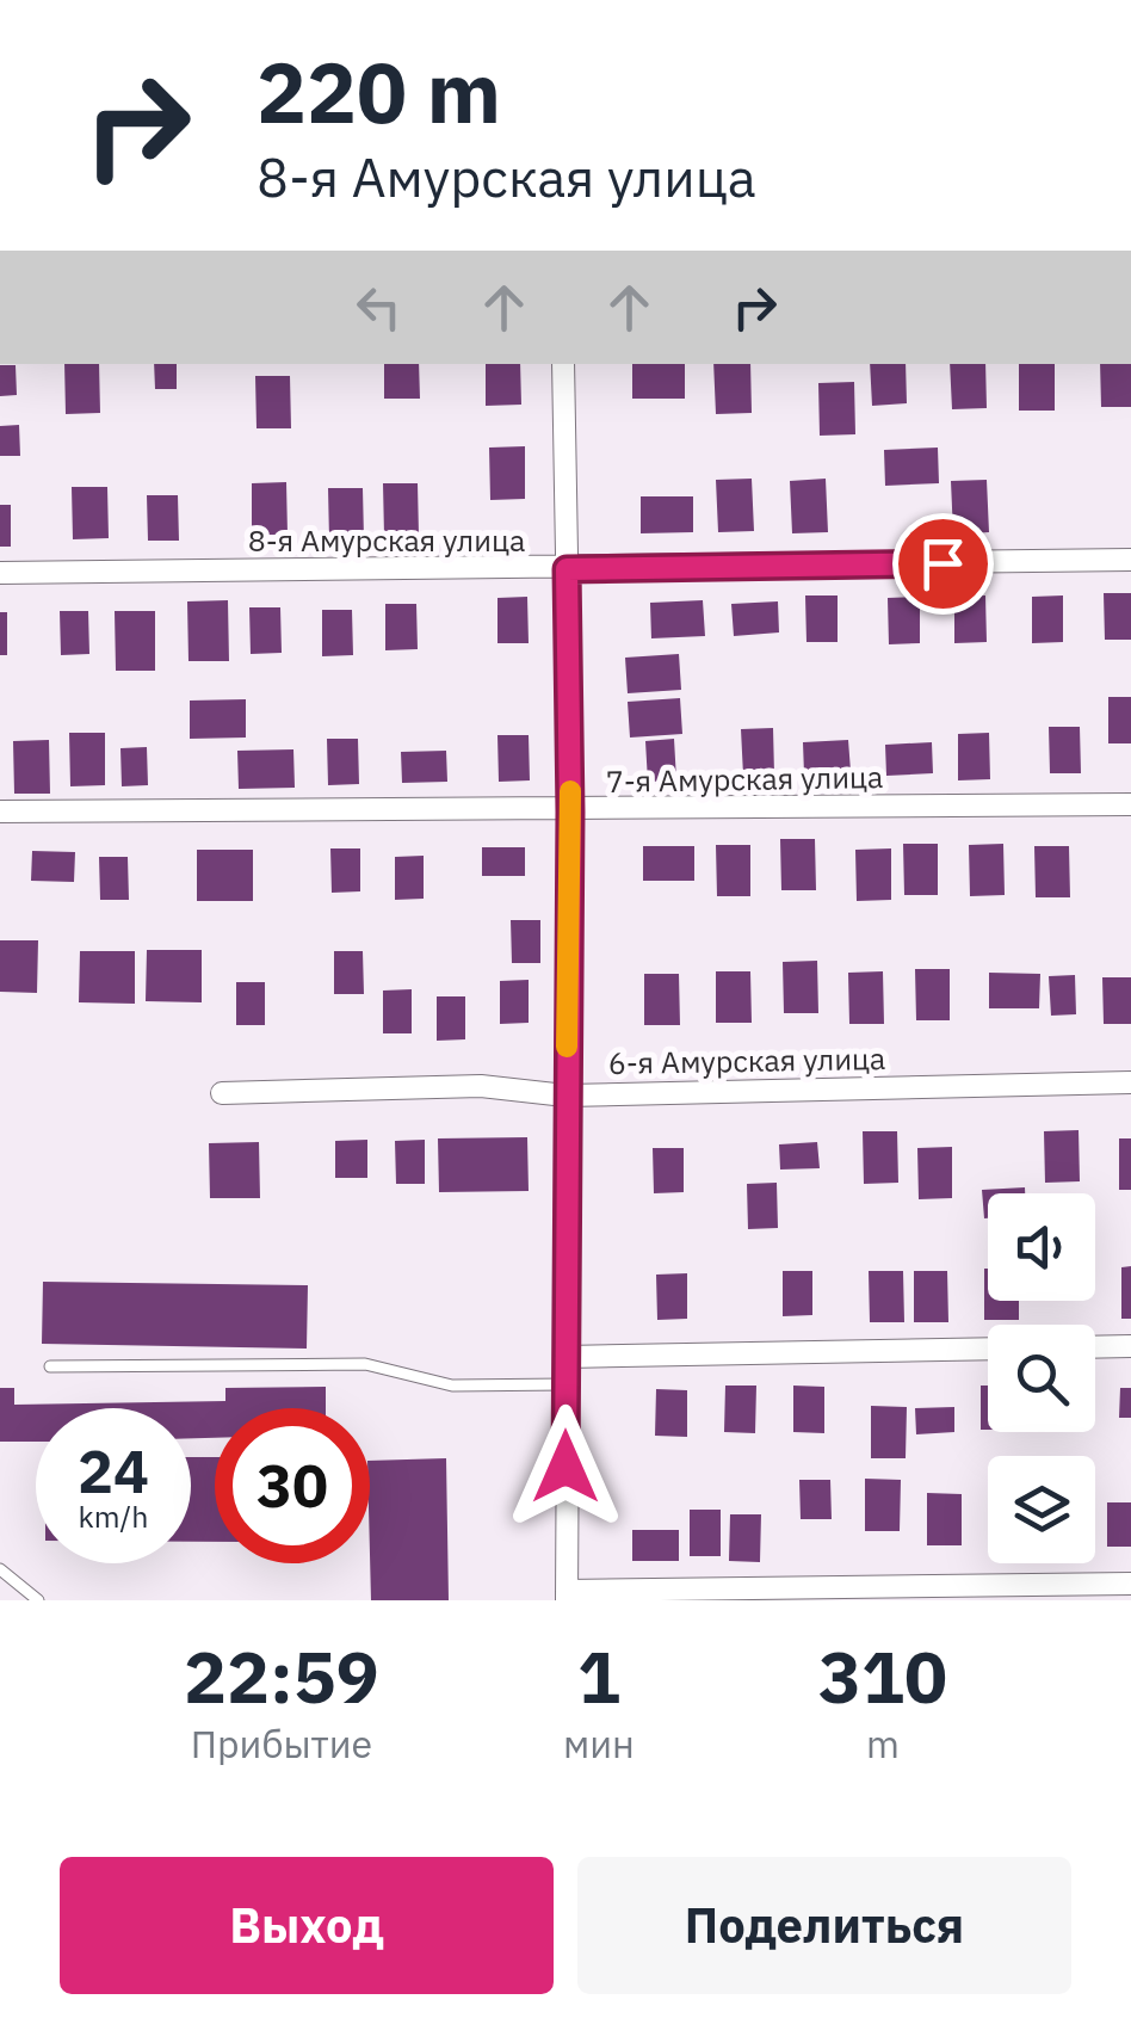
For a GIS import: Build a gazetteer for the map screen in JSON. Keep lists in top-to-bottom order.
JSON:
{
  "streets": {
    "street": ["8-я Амурская улица", "7-я Амурская улица", "6-я Амурская улица"]
  },
  "page": {
    "turn": ["220 m", "8-я Амурская улица"],
    "speed": "24 km/h",
    "limit": "30",
    "eta": [
      "22:59",
      "Прибытие",
      "1",
      "мин",
      "310",
      "m"
    ],
    "buttons": ["Выход", "Поделиться"]
  }
}
